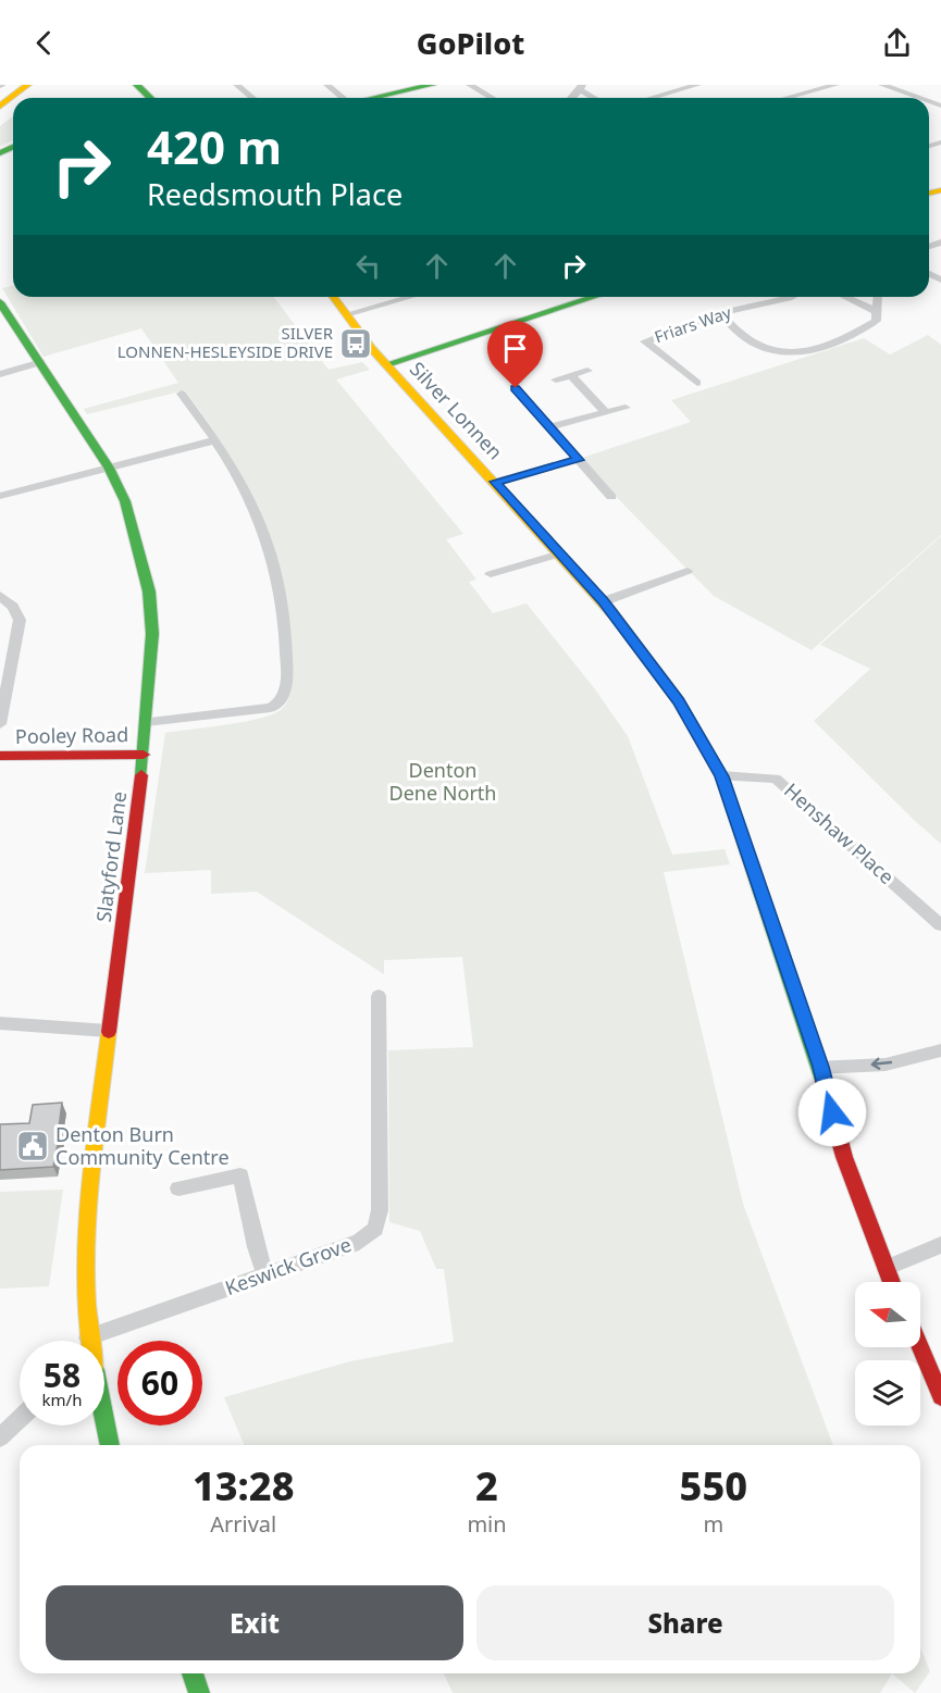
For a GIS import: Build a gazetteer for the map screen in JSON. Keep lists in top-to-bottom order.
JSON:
{
  "streets": {
    "street": [
      "Friars Way",
      "Silver Lonnen",
      "Pooley Road",
      "Henshaw Place",
      "Slatyford Lane",
      "Keswick Grove"
    ]
  },
  "crossings": [
    ["Silver Lonnen", "Henshaw Place"],
    ["Pooley Road", "Slatyford Lane"],
    ["Slatyford Lane", "Keswick Grove"]
  ],
  "parks": ["Denton Dene North"],
  "places": {
    "bus stop": ["SILVER LONNEN-HESLEYSIDE DRIVE"],
    "public building": ["Denton Burn Community Centre"]
  },
  "north": "left",
  "page": {
    "header": "GoPilot",
    "turn": ["420 m", "Reedsmouth Place"],
    "speed": "58 km/h",
    "limit": "60",
    "eta": [
      "13:28",
      "Arrival",
      "2",
      "min",
      "550",
      "m"
    ],
    "buttons": ["Exit", "Share"]
  }
}
